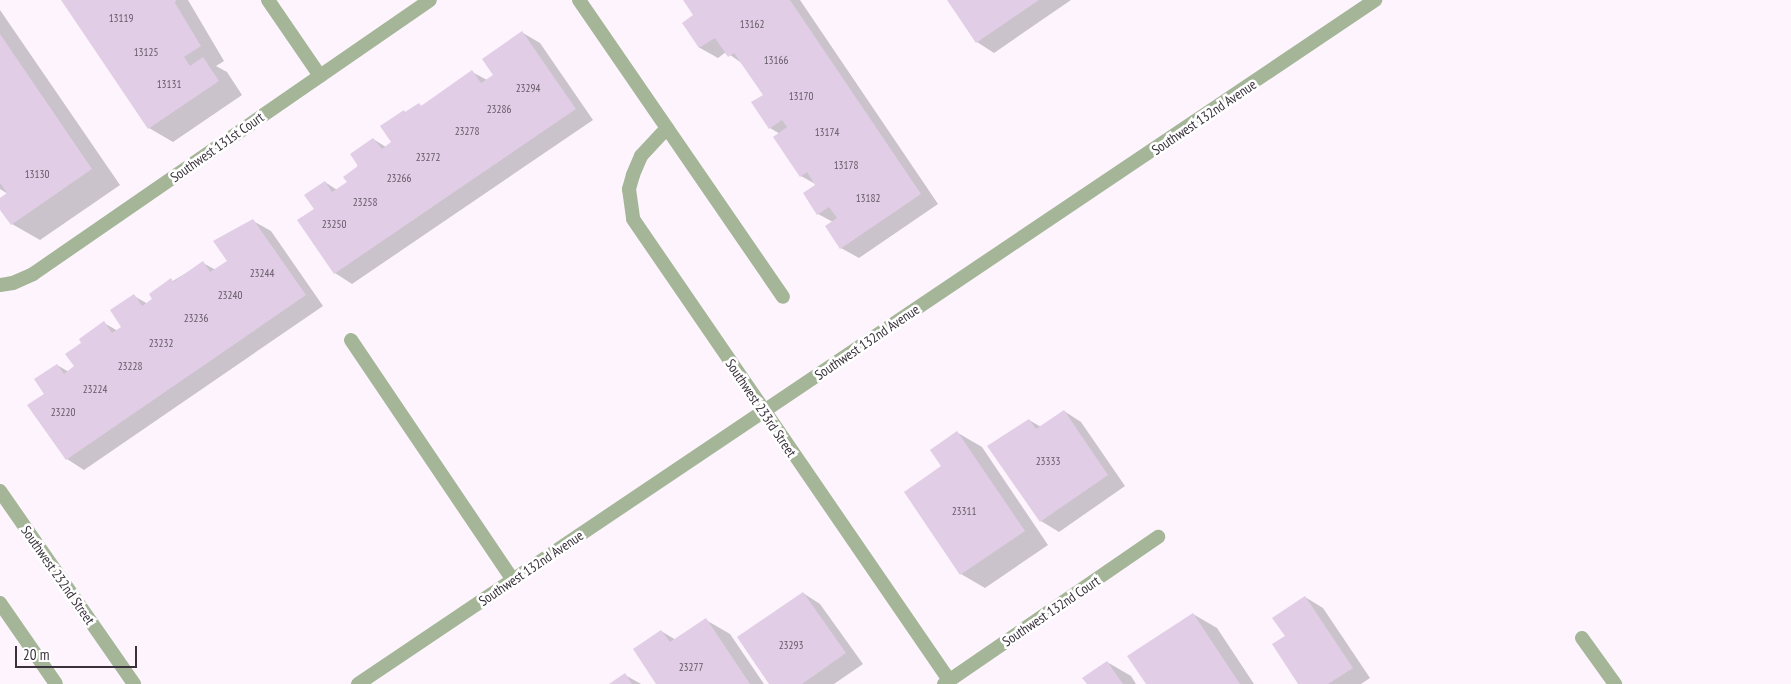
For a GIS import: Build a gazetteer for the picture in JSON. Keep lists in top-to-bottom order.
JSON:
{
  "streets": {
    "street": [
      "Southwest 132nd Avenue",
      "Southwest 131st Court",
      "Southwest 233rd Street",
      "Southwest 232nd Street",
      "Southwest 132nd Court"
    ]
  },
  "crossings": [
    ["Southwest 132nd Avenue", "Southwest 233rd Street"],
    ["Southwest 233rd Street", "Southwest 132nd Court"]
  ],
  "house_numbers": [
    "13119",
    "13162",
    "13125",
    "13166",
    "13131",
    "23294",
    "13170",
    "23286",
    "23278",
    "13174",
    "23272",
    "13178",
    "13130",
    "23266",
    "13182",
    "23258",
    "23250",
    "23244",
    "23240",
    "23236",
    "23232",
    "23228",
    "23224",
    "23220",
    "23333",
    "23311",
    "23293",
    "23277"
  ],
  "scale_bar": "20 m"
}
